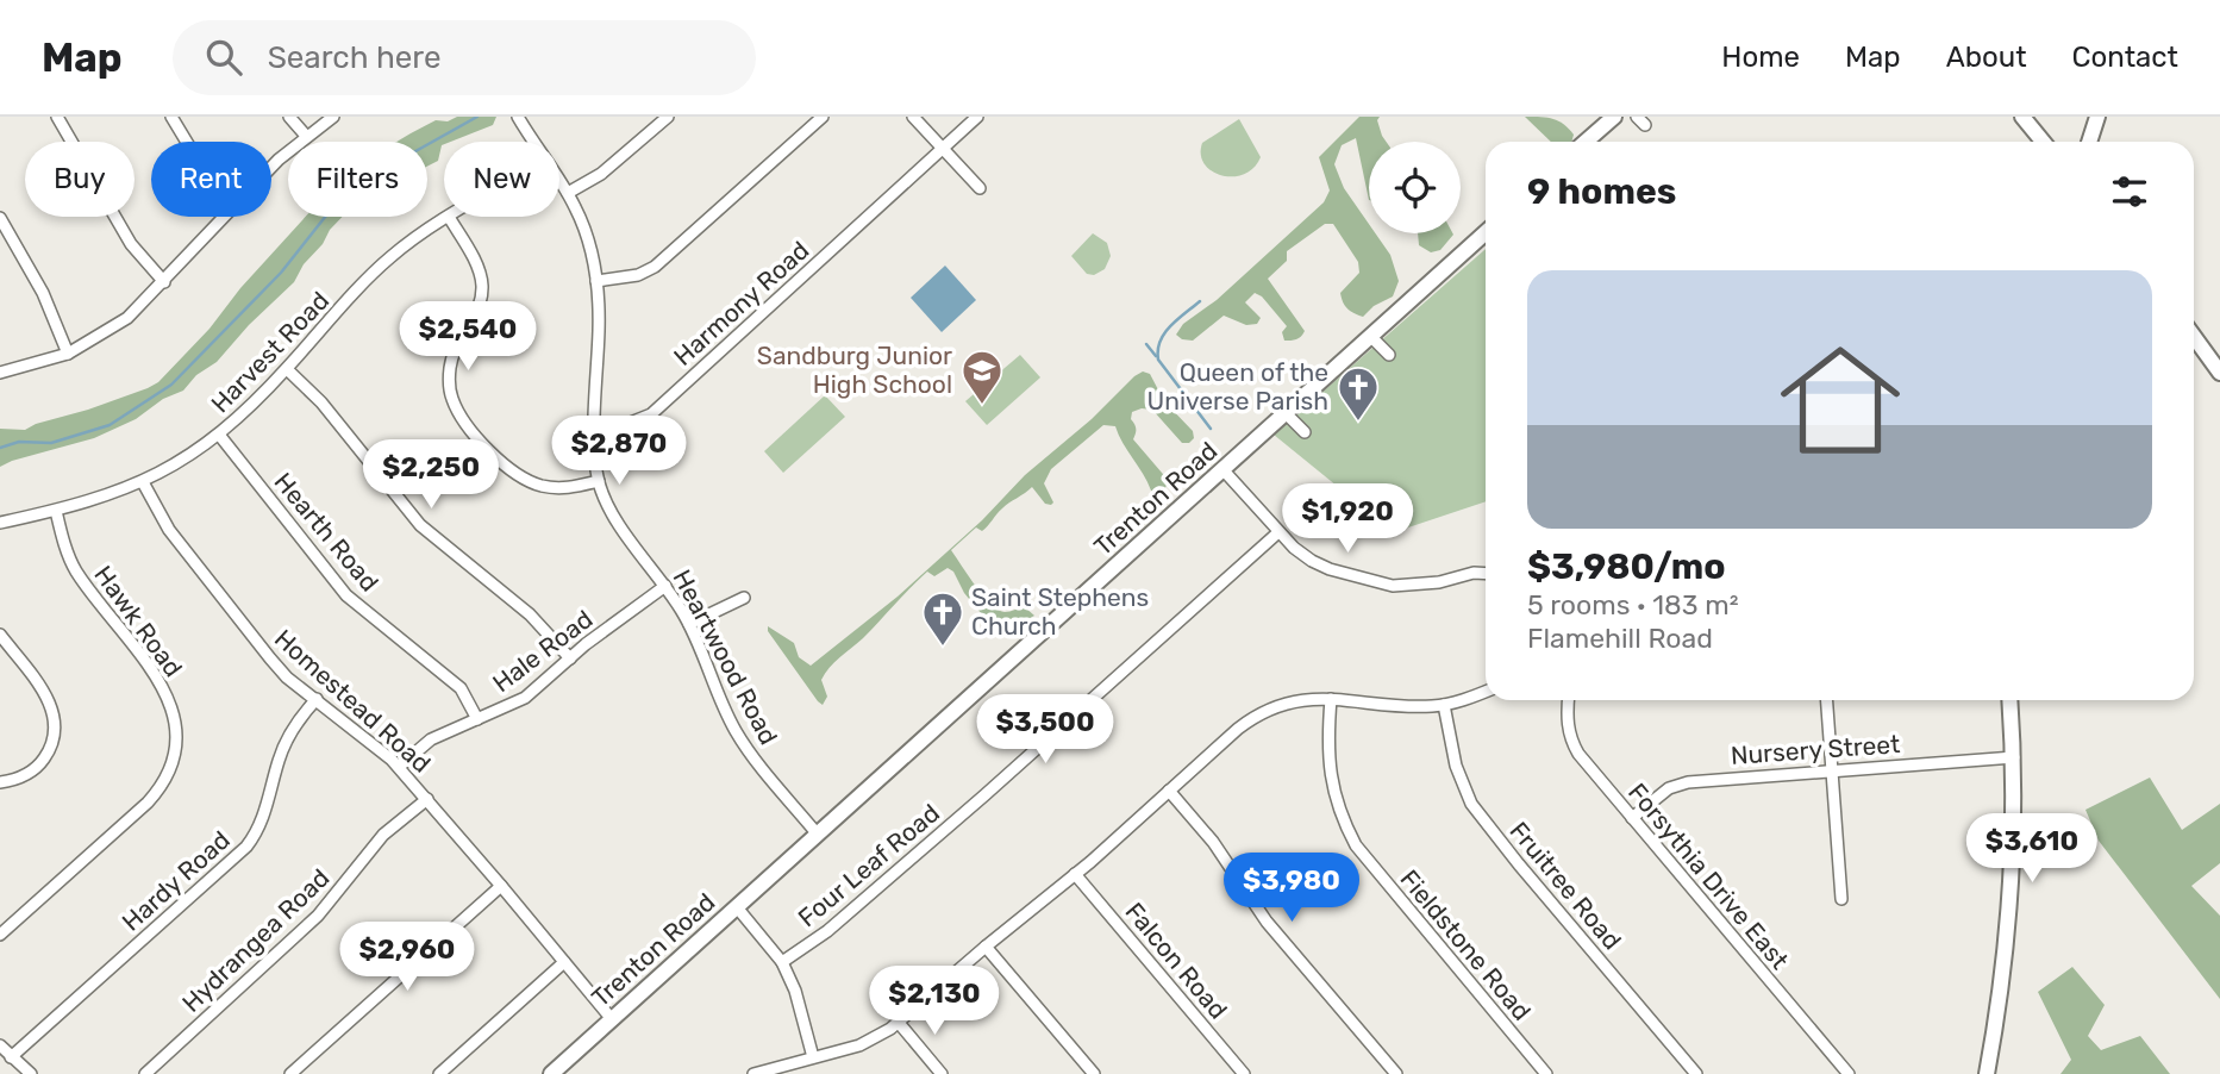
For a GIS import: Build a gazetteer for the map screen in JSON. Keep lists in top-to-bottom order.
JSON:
{
  "streets": {
    "main road": ["Trenton Road"],
    "street": [
      "Harmony Road",
      "Harvest Road",
      "Hearth Road",
      "Hawk Road",
      "Hale Road",
      "Heartwood Road",
      "Homestead Road",
      "Nursery Street",
      "Four Leaf Road",
      "Forsythia Drive East",
      "Hardy Road",
      "Fruitree Road",
      "Hydrangea Road",
      "Fieldstone Road",
      "Falcon Road"
    ]
  },
  "crossings": [
    ["Harmony Road", "Heartwood Road"],
    ["Harvest Road", "Hearth Road"],
    ["Harvest Road", "Hawk Road"],
    ["Harvest Road", "Homestead Road"],
    ["Trenton Road", "Heartwood Road"],
    ["Trenton Road", "Homestead Road"],
    ["Hearth Road", "Hale Road"],
    ["Hale Road", "Heartwood Road"],
    ["Hale Road", "Homestead Road"],
    ["Homestead Road", "Hardy Road"],
    ["Homestead Road", "Hydrangea Road"],
    ["Nursery Street", "Forsythia Drive East"]
  ],
  "places": {
    "school or university": ["Sandburg Junior High School"],
    "church": ["Queen of the Universe Parish", "Saint Stephens Church"]
  },
  "page": {
    "header": "Map",
    "search": "Search here",
    "nav": [
      "Home",
      "Map",
      "About",
      "Contact"
    ],
    "chip": [
      "Buy",
      "Rent",
      "Filters",
      "New"
    ],
    "heading": "9 homes",
    "list": [
      {
        "name": "$3,980/mo",
        "note": "5 rooms · 183 m² · Flamehill Road"
      }
    ],
    "price": [
      "$2,540",
      "$2,870",
      "$2,250",
      "$1,920",
      "$3,500",
      "$3,610",
      "$3,980",
      "$2,960",
      "$2,130"
    ]
  }
}
